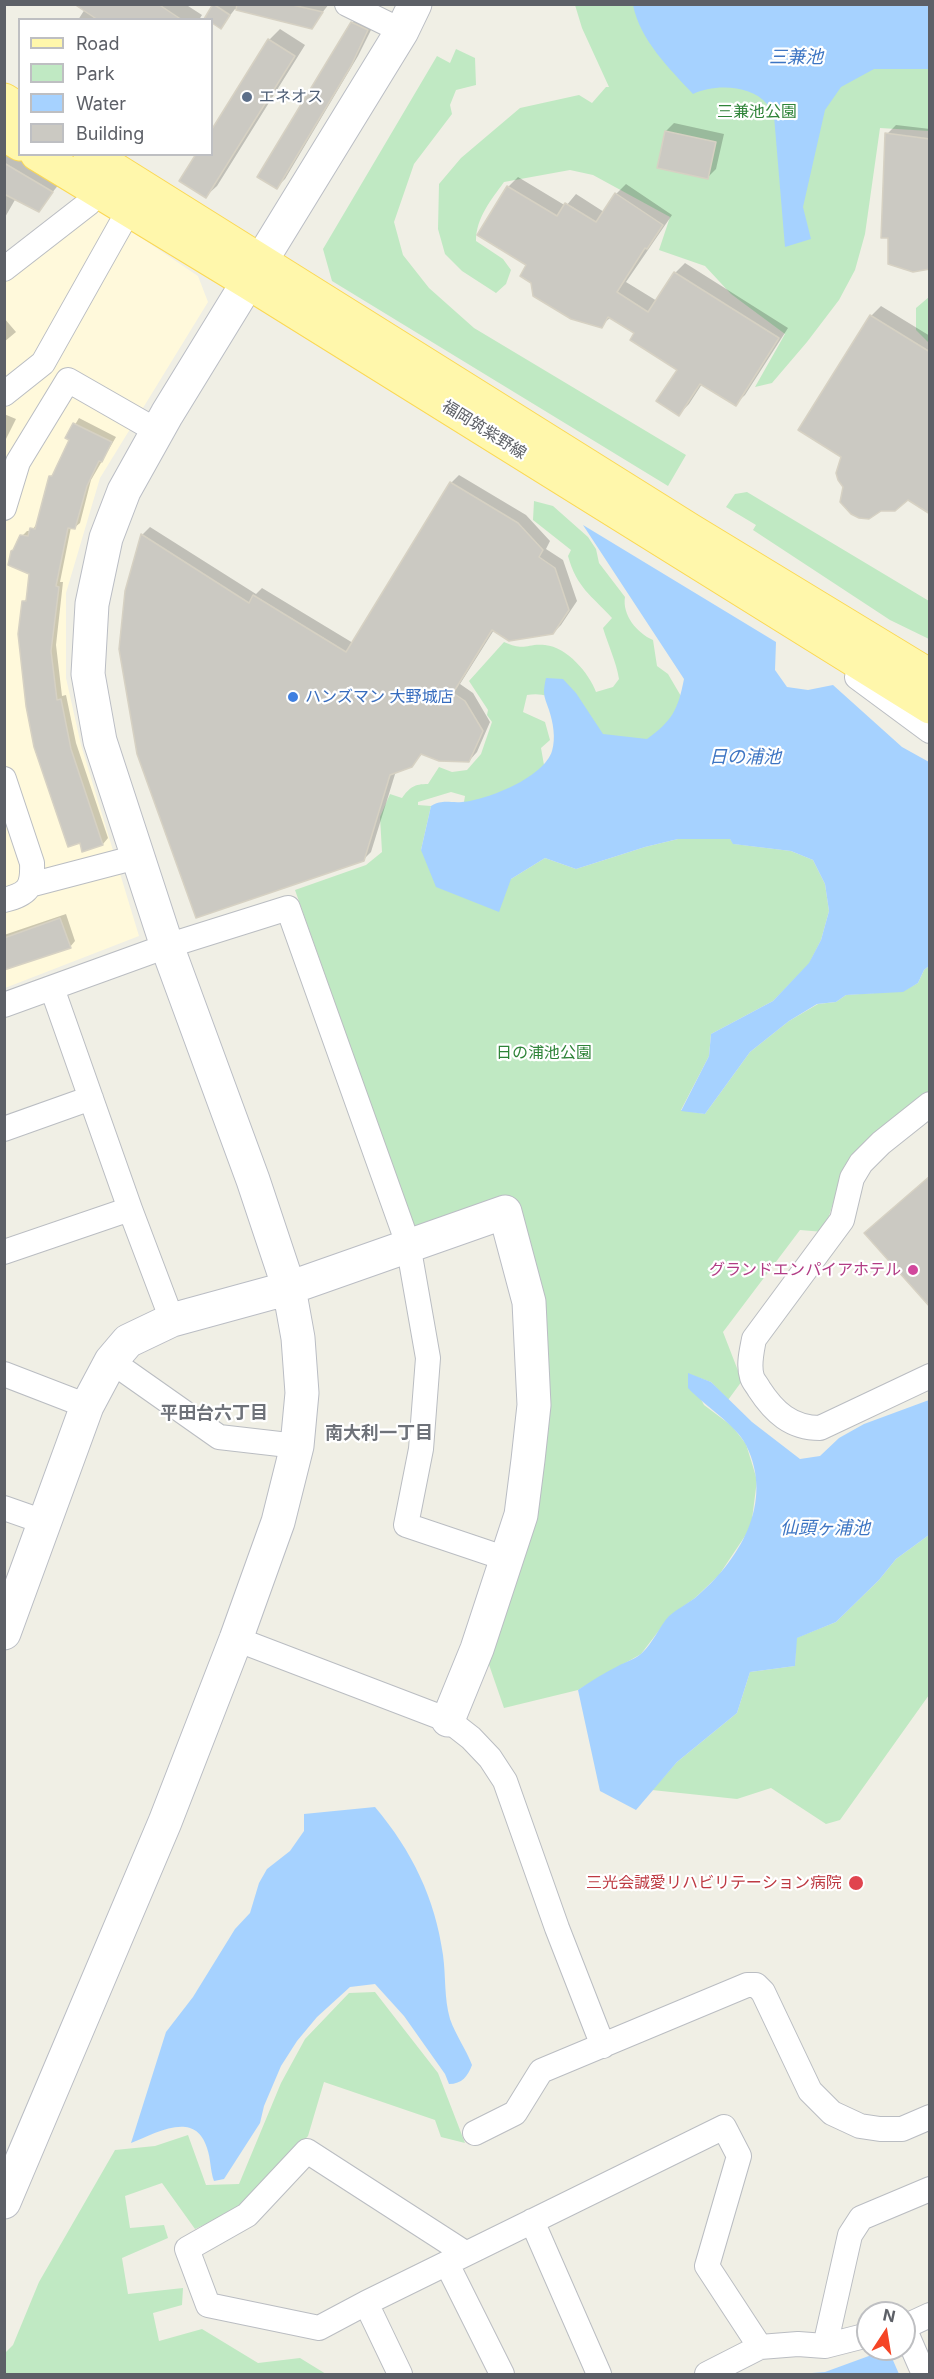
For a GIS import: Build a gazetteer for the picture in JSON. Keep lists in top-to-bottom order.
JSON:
{
  "streets": {
    "main road": ["福岡筑紫野線"]
  },
  "districts": ["平田台六丁目", "南大利一丁目"],
  "water": ["三兼池", "日の浦池", "仙頭ヶ浦池"],
  "parks": ["三兼池公園", "日の浦池公園"],
  "places": [
    "エネオス",
    "ハンズマン 大野城店",
    "グランドエンパイアホテル",
    "三光会誠愛リハビリテーション病院"
  ],
  "legend": [
    "Road",
    "Park",
    "Water",
    "Building"
  ],
  "north": "top"
}
